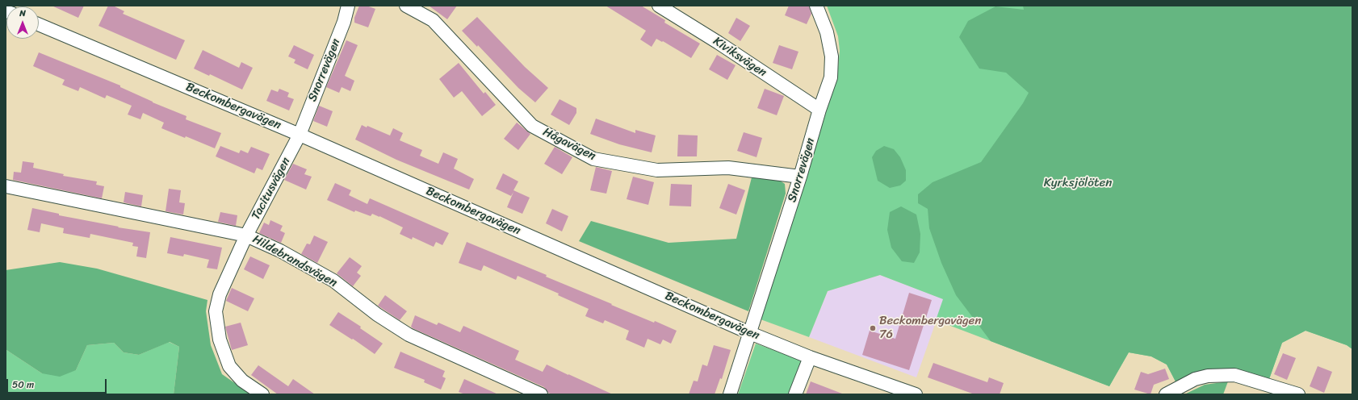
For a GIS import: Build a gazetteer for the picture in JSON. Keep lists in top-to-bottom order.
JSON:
{
  "streets": {
    "street": [
      "Kiviksvägen",
      "Snorrevägen",
      "Beckombergavägen",
      "Hågavägen",
      "Tacitusvägen",
      "Hildebrandsvägen"
    ]
  },
  "crossings": [
    ["Kiviksvägen", "Snorrevägen"],
    ["Snorrevägen", "Beckombergavägen"],
    ["Snorrevägen", "Hågavägen"],
    ["Snorrevägen", "Tacitusvägen"],
    ["Beckombergavägen", "Tacitusvägen"],
    ["Tacitusvägen", "Hildebrandsvägen"]
  ],
  "parks": ["Kyrksjölöten"],
  "places": ["Beckombergavägen 76"],
  "scale_bar": "50 m",
  "north": "top"
}
